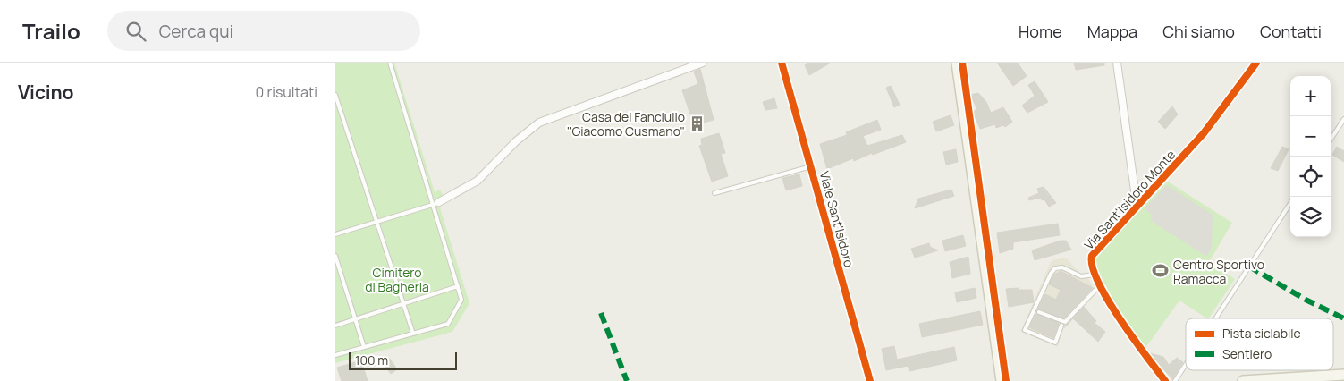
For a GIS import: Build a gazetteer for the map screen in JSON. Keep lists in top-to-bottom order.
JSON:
{
  "streets": {
    "street": ["Via Sant'Isidoro Monte", "Viale Sant'Isidoro"]
  },
  "parks": ["Cimitero di Bagheria"],
  "places": {
    "building": ["Casa del Fanciullo \"Giacomo Cusmano\""],
    "sports": ["Centro Sportivo Ramacca"]
  },
  "legend": ["Pista ciclabile", "Sentiero"],
  "scale_bar": "100 m",
  "page": {
    "header": "Trailo",
    "search": "Cerca qui",
    "nav": [
      "Home",
      "Mappa",
      "Chi siamo",
      "Contatti"
    ],
    "heading": ["Vicino", "0 risultati"],
    "map_buttons": ["+", "−"],
    "scale": "100 m"
  }
}
